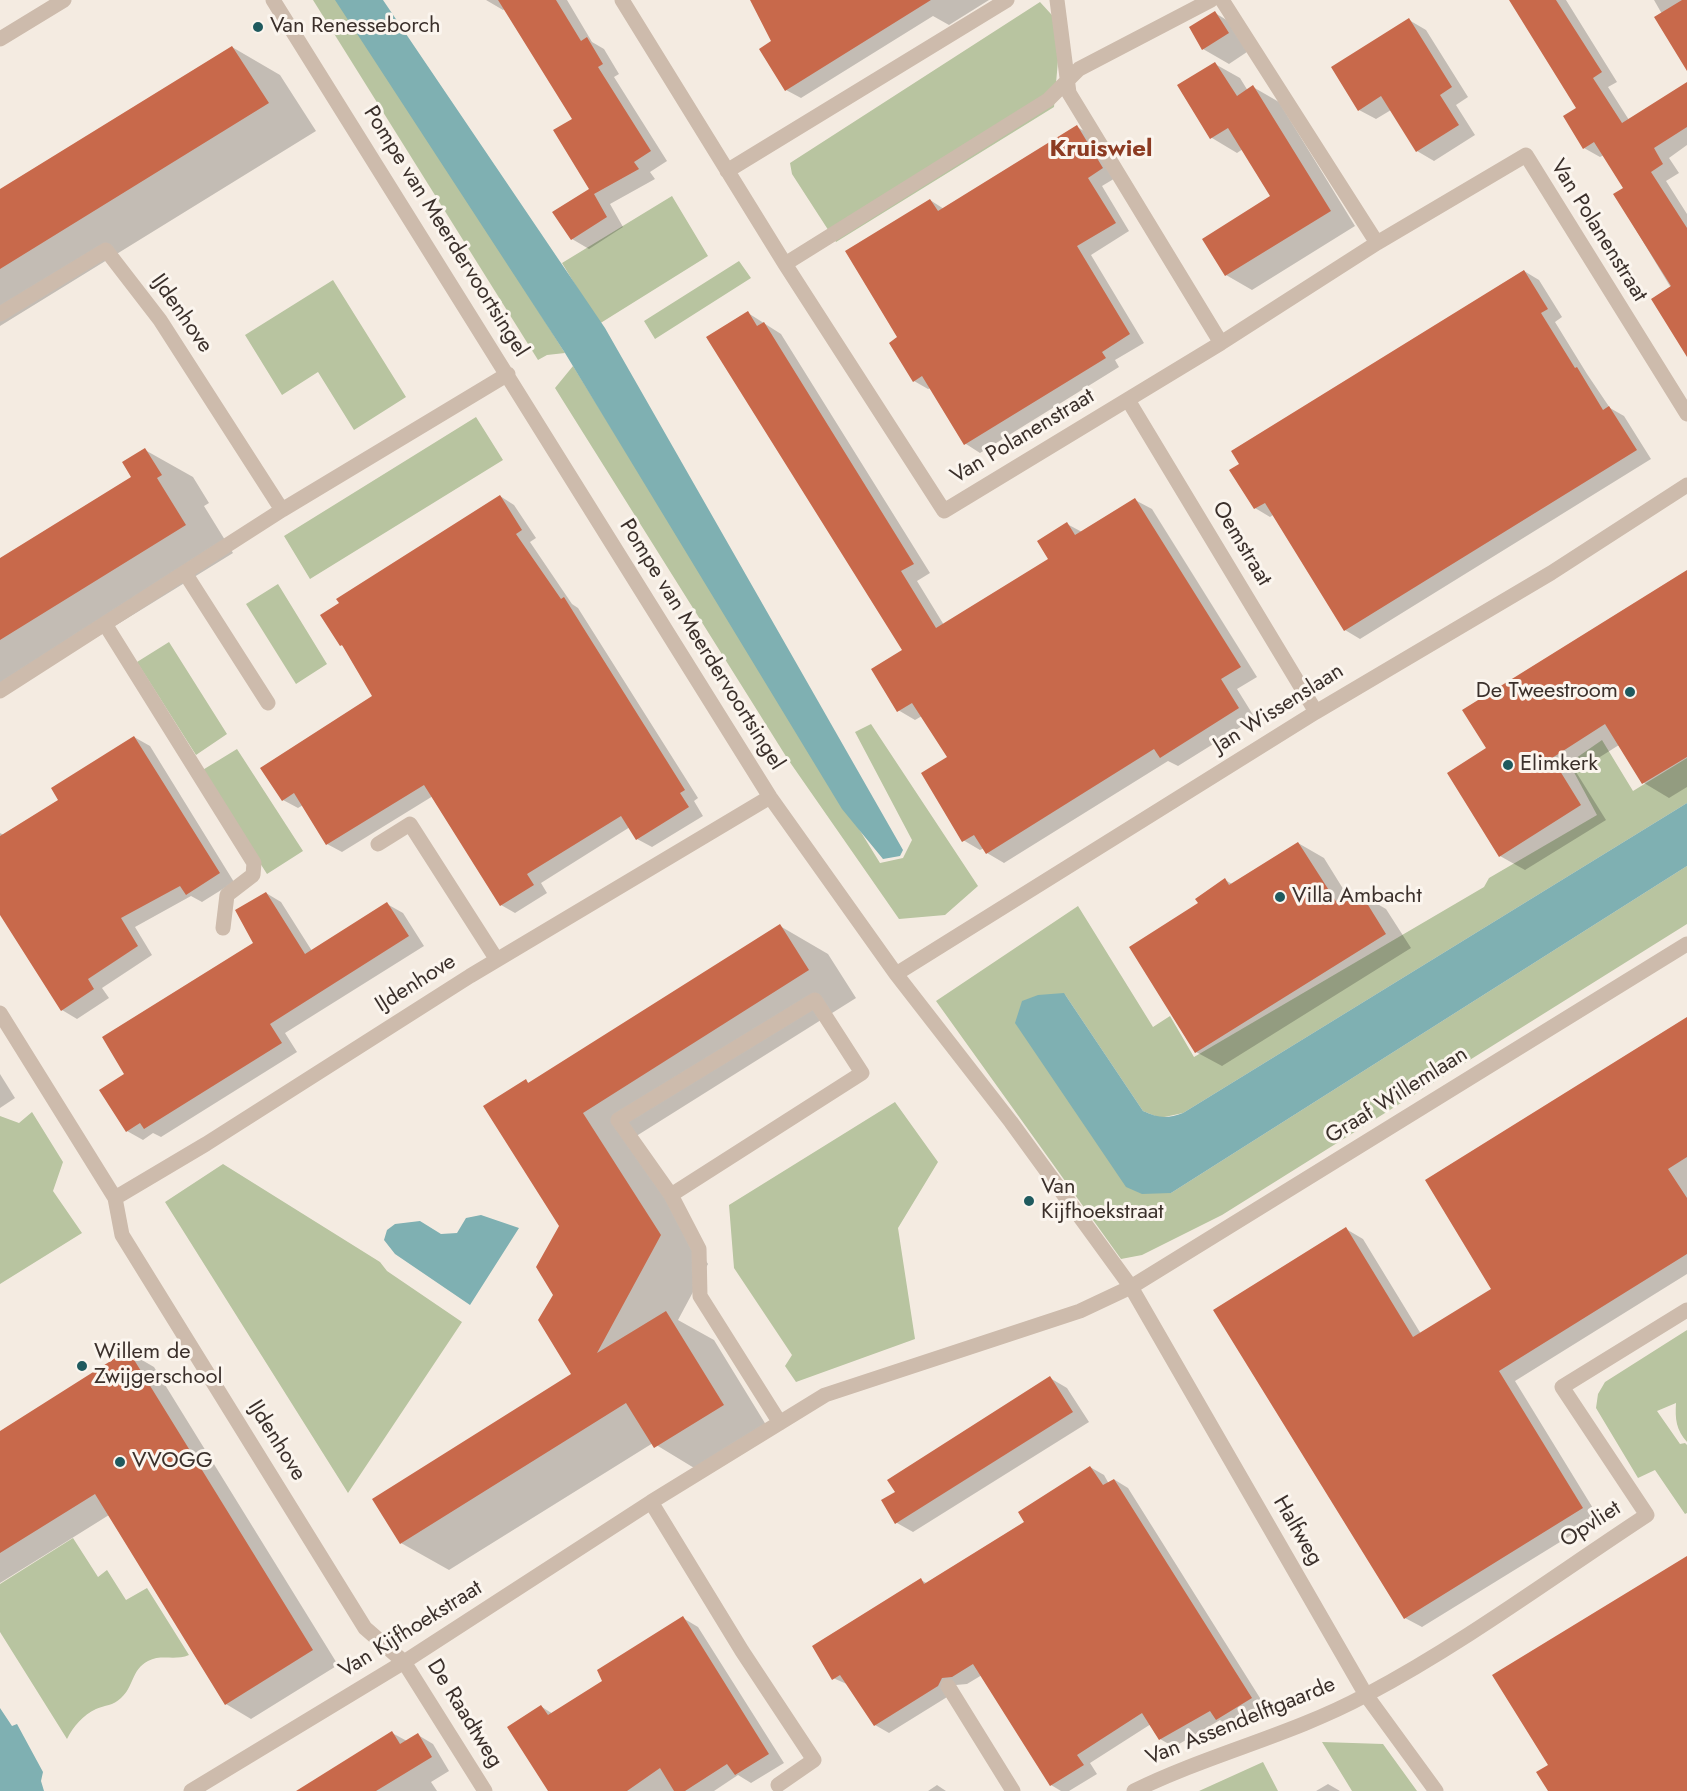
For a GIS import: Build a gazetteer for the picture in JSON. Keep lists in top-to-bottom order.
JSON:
{
  "streets": {
    "street": [
      "Van Polanenstraat",
      "Pompe van Meerdervoortsingel",
      "IJdenhove",
      "Oemstraat",
      "Jan Wissenslaan",
      "Graaf Willemlaan",
      "Opvliet",
      "Halfweg",
      "Van Kijfhoekstraat",
      "De Raadtweg",
      "Van Assendelftgaarde"
    ]
  },
  "crossings": [
    ["Van Polanenstraat", "Oemstraat"],
    ["Pompe van Meerdervoortsingel", "IJdenhove"],
    ["Pompe van Meerdervoortsingel", "Jan Wissenslaan"],
    ["Pompe van Meerdervoortsingel", "Graaf Willemlaan"],
    ["Pompe van Meerdervoortsingel", "Halfweg"],
    ["Pompe van Meerdervoortsingel", "Van Kijfhoekstraat"],
    ["IJdenhove", "Van Kijfhoekstraat"],
    ["IJdenhove", "De Raadtweg"],
    ["Oemstraat", "Jan Wissenslaan"],
    ["Graaf Willemlaan", "Halfweg"],
    ["Graaf Willemlaan", "Van Kijfhoekstraat"],
    ["Opvliet", "Halfweg"],
    ["Opvliet", "Van Assendelftgaarde"],
    ["Halfweg", "Van Kijfhoekstraat"],
    ["Halfweg", "Van Assendelftgaarde"],
    ["Van Kijfhoekstraat", "De Raadtweg"]
  ],
  "districts": ["Kruiswiel"],
  "places": [
    "Van Renesseborch",
    "De Tweestroom",
    "Elimkerk",
    "Villa Ambacht",
    "Van Kijfhoekstraat",
    "Willem de Zwijgerschool",
    "VVOGG"
  ]
}
